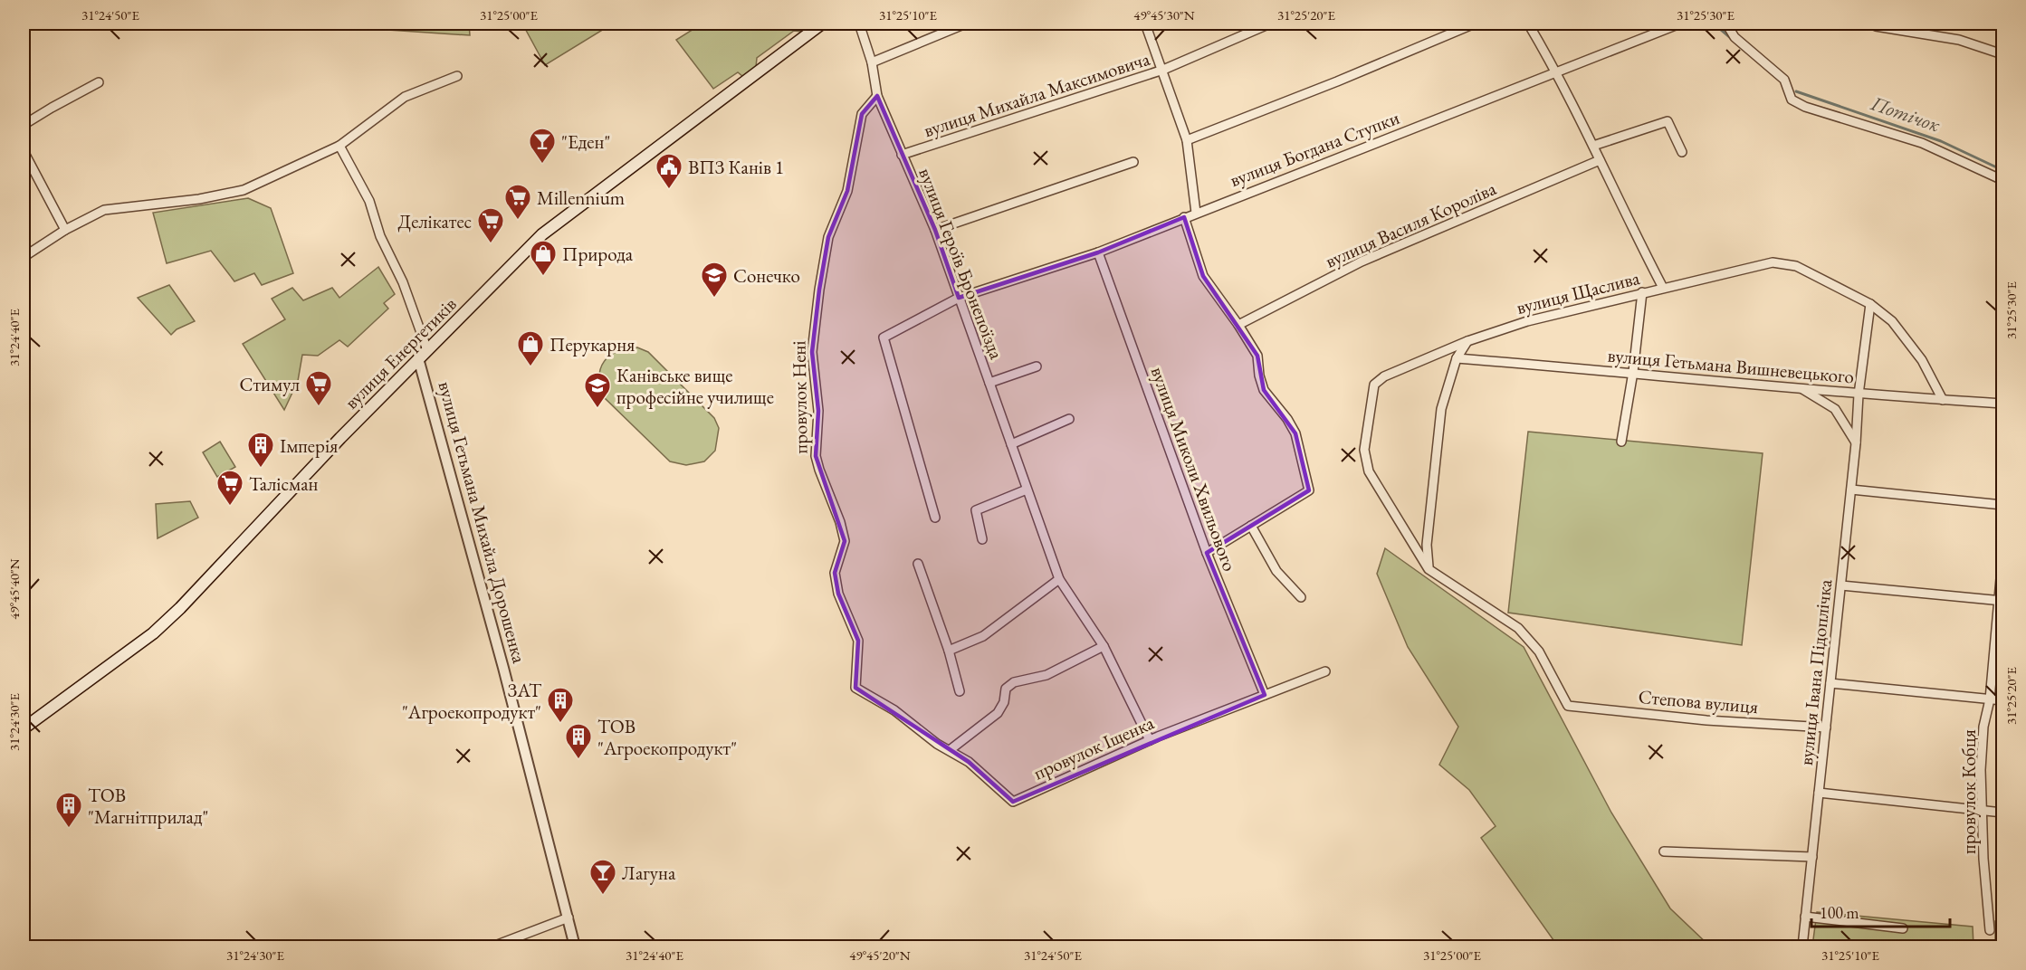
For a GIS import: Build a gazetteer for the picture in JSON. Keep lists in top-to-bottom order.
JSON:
{
  "streets": {
    "main road": ["вулиця Енергетиків"],
    "street": [
      "вулиця Михайла Максимовича",
      "вулиця Богдана Ступки",
      "вулиця Василя Короліва",
      "вулиця Героїв Бронепоїзда",
      "вулиця Щаслива",
      "вулиця Гетьмана Вишневецького",
      "провулок Нені",
      "вулиця Миколи Хвильового",
      "вулиця Гетьмана Михайла Дорошенка",
      "вулиця Івана Підоплічка",
      "Степова вулиця",
      "провулок Іщенка",
      "провулок Кобця"
    ]
  },
  "crossings": [
    ["вулиця Михайла Максимовича", "вулиця Героїв Бронепоїзда"],
    ["вулиця Богдана Ступки", "вулиця Героїв Бронепоїзда"],
    ["вулиця Богдана Ступки", "вулиця Миколи Хвильового"],
    ["вулиця Героїв Бронепоїзда", "провулок Нені"],
    ["вулиця Героїв Бронепоїзда", "провулок Іщенка"],
    ["вулиця Щаслива", "вулиця Гетьмана Вишневецького"],
    ["вулиця Щаслива", "вулиця Івана Підоплічка"],
    ["вулиця Щаслива", "Степова вулиця"],
    ["вулиця Енергетиків", "вулиця Гетьмана Михайла Дорошенка"],
    ["вулиця Гетьмана Вишневецького", "вулиця Івана Підоплічка"],
    ["провулок Нені", "провулок Іщенка"],
    ["вулиця Миколи Хвильового", "провулок Іщенка"],
    ["вулиця Івана Підоплічка", "Степова вулиця"]
  ],
  "water": ["Потічок"],
  "places": {
    "bar": ["\"Еден\"", "Лагуна"],
    "public building": ["ВПЗ Канів 1"],
    "supermarket": [
      "Millennium",
      "Делікатес",
      "Стимул",
      "Талісман"
    ],
    "shop": ["Природа", "Перукарня"],
    "school or university": ["Сонечко", "Канівське вище професійне училище"],
    "building": [
      "Імперія",
      "ЗАТ \"Агроекопродукт\"",
      "ТОВ \"Агроекопродукт\"",
      "ТОВ \"Магнітприлад\""
    ]
  },
  "scale_bar": "100 m",
  "coordinates": [
    "31°24'50\"E",
    "31°25'00\"E",
    "31°25'10\"E",
    "49°45'30\"N",
    "31°25'20\"E",
    "31°25'30\"E",
    "31°24'40\"E",
    "49°45'40\"N",
    "31°24'30\"E",
    "49°45'20\"N"
  ]
}
